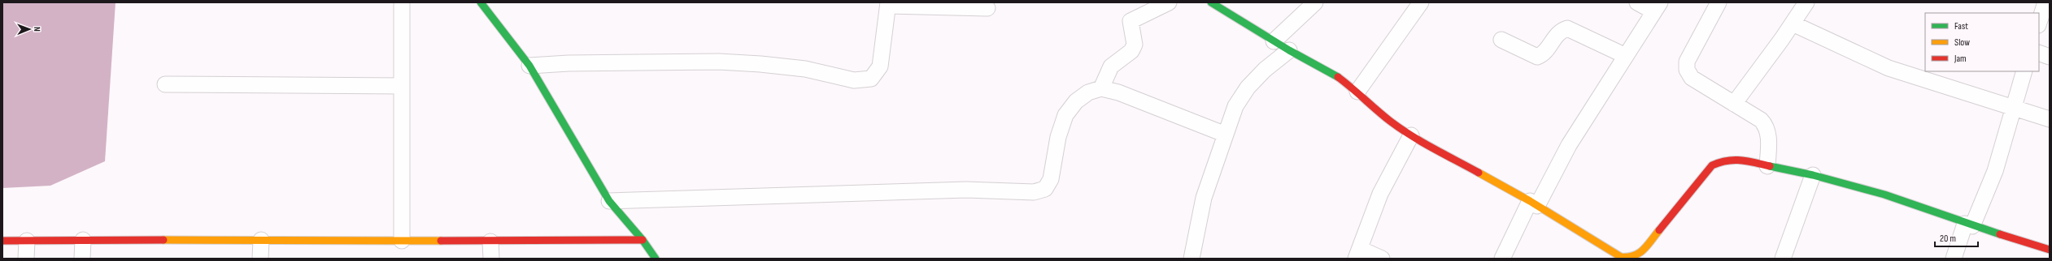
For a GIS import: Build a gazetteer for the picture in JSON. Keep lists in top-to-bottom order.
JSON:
{
  "legend": ["Fast", "Slow", "Jam"],
  "scale_bar": "20 m",
  "north": "right"
}
